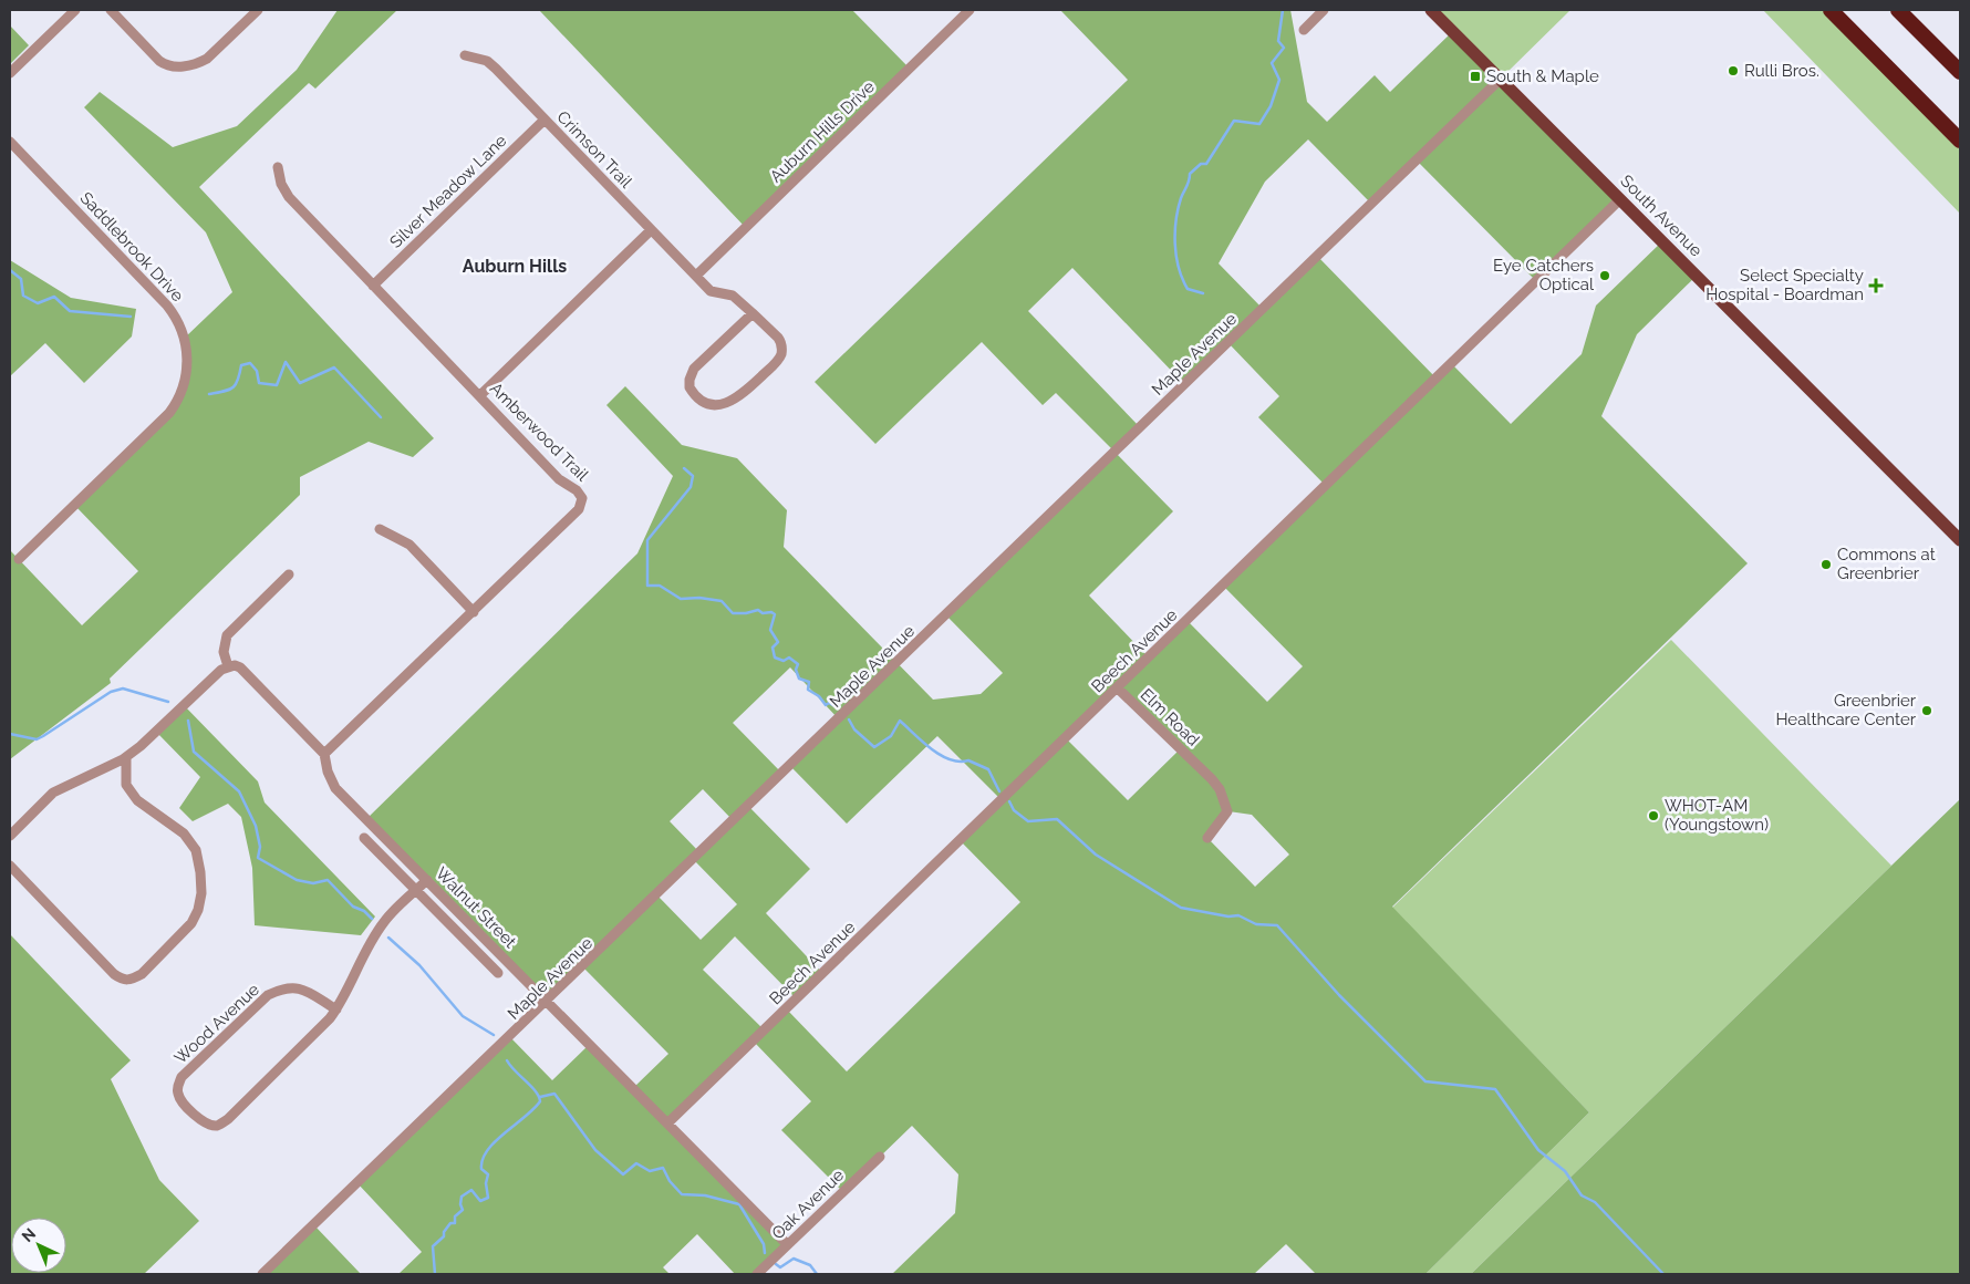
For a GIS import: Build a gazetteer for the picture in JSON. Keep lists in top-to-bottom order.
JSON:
{
  "streets": {
    "main road": ["South Avenue"],
    "street": [
      "Auburn Hills Drive",
      "Crimson Trail",
      "Silver Meadow Lane",
      "Saddlebrook Drive",
      "Maple Avenue",
      "Amberwood Trail",
      "Beech Avenue",
      "Elm Road",
      "Walnut Street",
      "Wood Avenue",
      "Oak Avenue"
    ]
  },
  "crossings": [
    ["Auburn Hills Drive", "Crimson Trail"],
    ["Crimson Trail", "Silver Meadow Lane"],
    ["Silver Meadow Lane", "Amberwood Trail"],
    ["South Avenue", "Maple Avenue"],
    ["South Avenue", "Beech Avenue"],
    ["Maple Avenue", "Walnut Street"],
    ["Amberwood Trail", "Walnut Street"],
    ["Beech Avenue", "Elm Road"],
    ["Beech Avenue", "Walnut Street"],
    ["Walnut Street", "Wood Avenue"],
    ["Walnut Street", "Oak Avenue"]
  ],
  "districts": ["Auburn Hills"],
  "places": {
    "other": [
      "Rulli Bros.",
      "Eye Catchers Optical",
      "Commons at Greenbrier",
      "Greenbrier Healthcare Center",
      "WHOT-AM (Youngstown)"
    ],
    "transit": ["South & Maple"],
    "health": ["Select Specialty Hospital - Boardman"]
  },
  "north": "top left"
}
